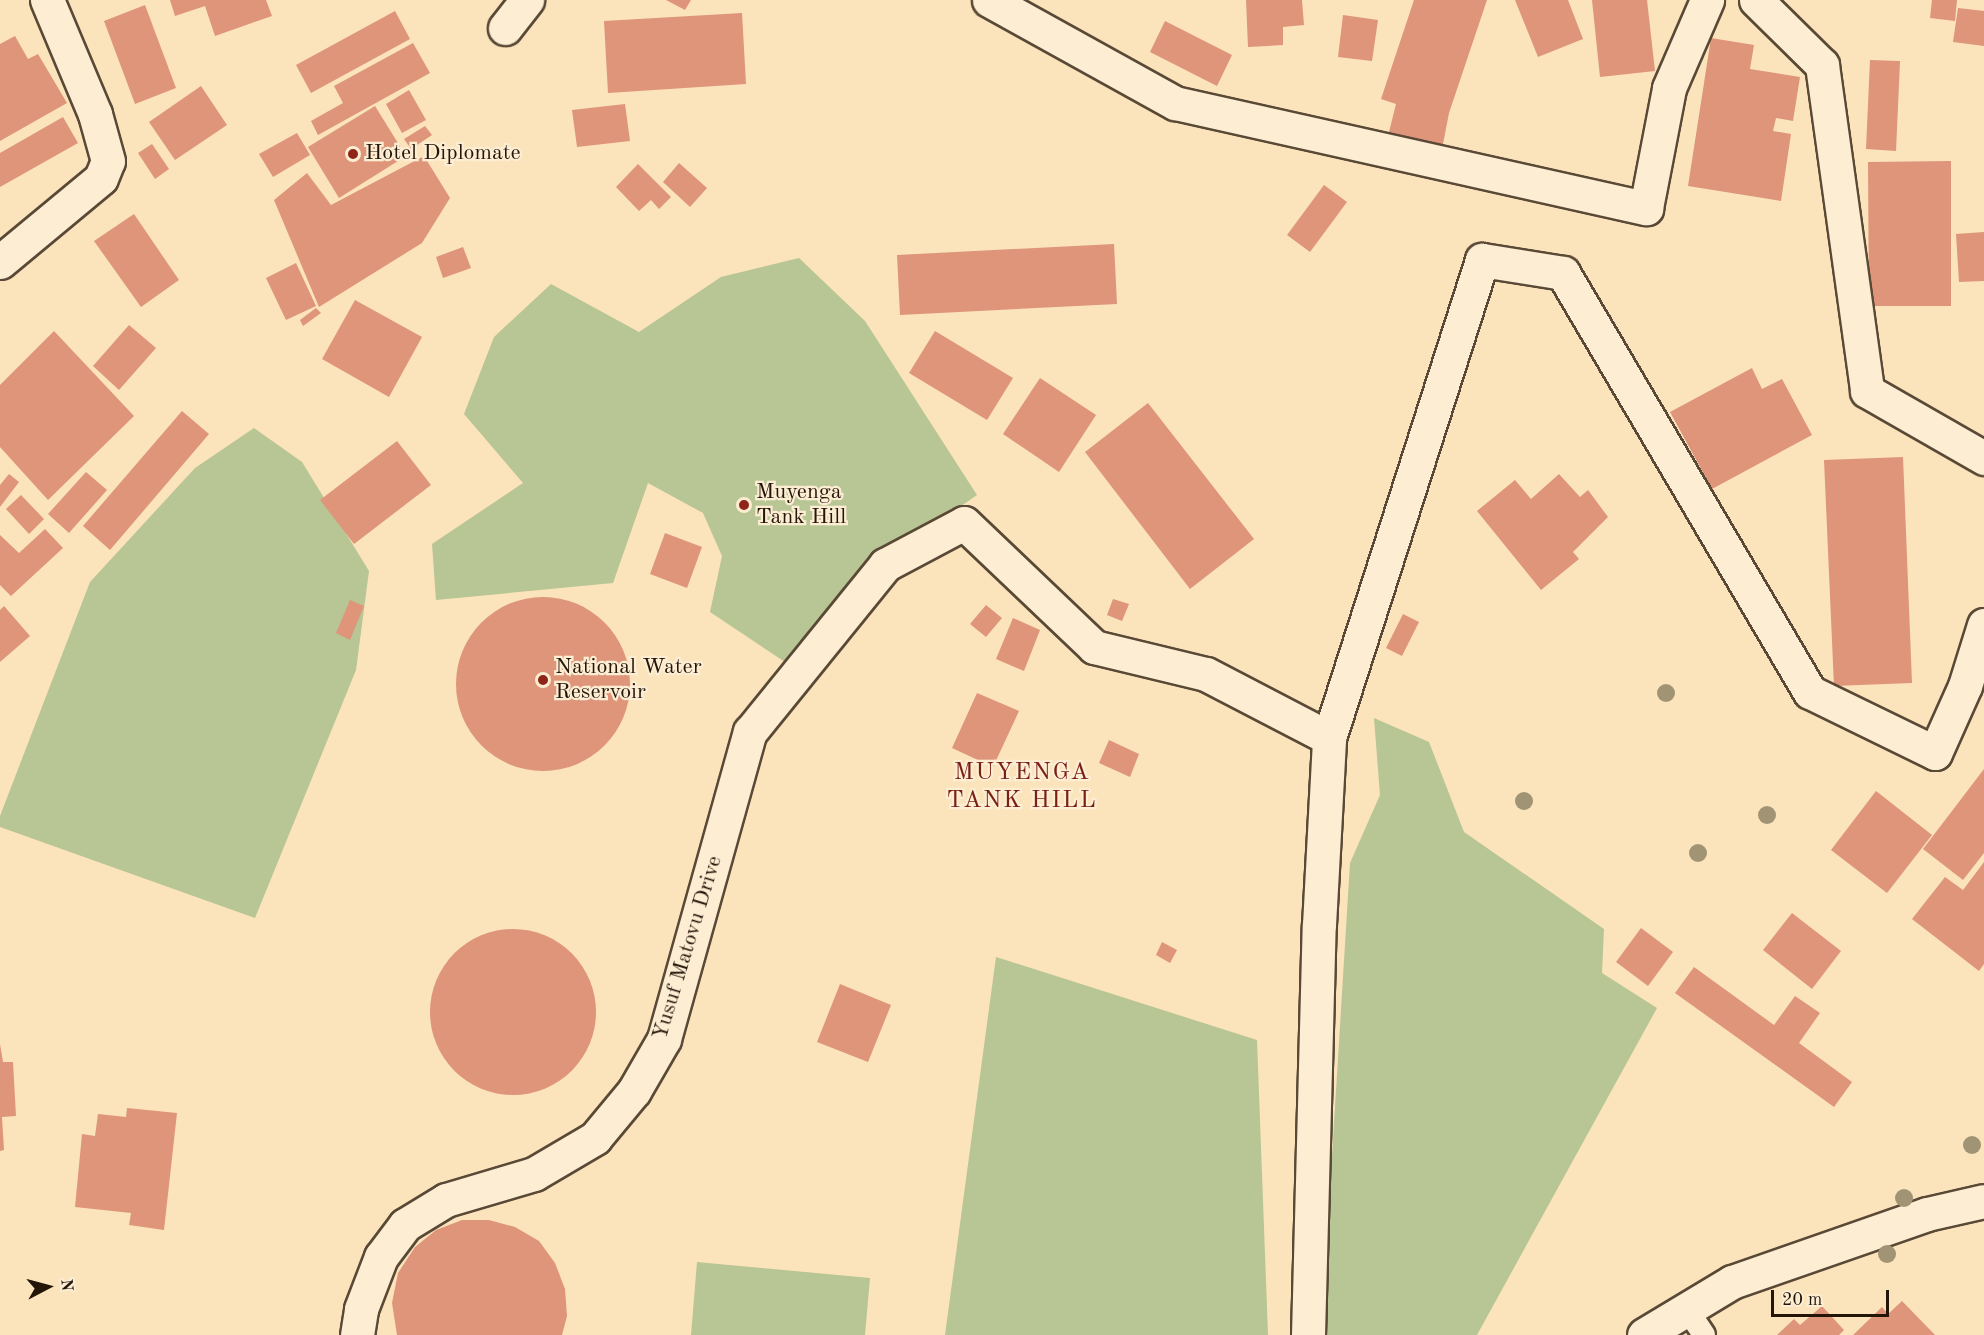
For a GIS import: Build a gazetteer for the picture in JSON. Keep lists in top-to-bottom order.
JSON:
{
  "streets": {
    "street": ["Yusuf Matovu Drive"]
  },
  "districts": ["MUYENGA TANK HILL"],
  "places": ["Hotel Diplomate", "Muyenga Tank Hill", "National Water Reservoir"],
  "scale_bar": "20 m",
  "north": "right"
}
